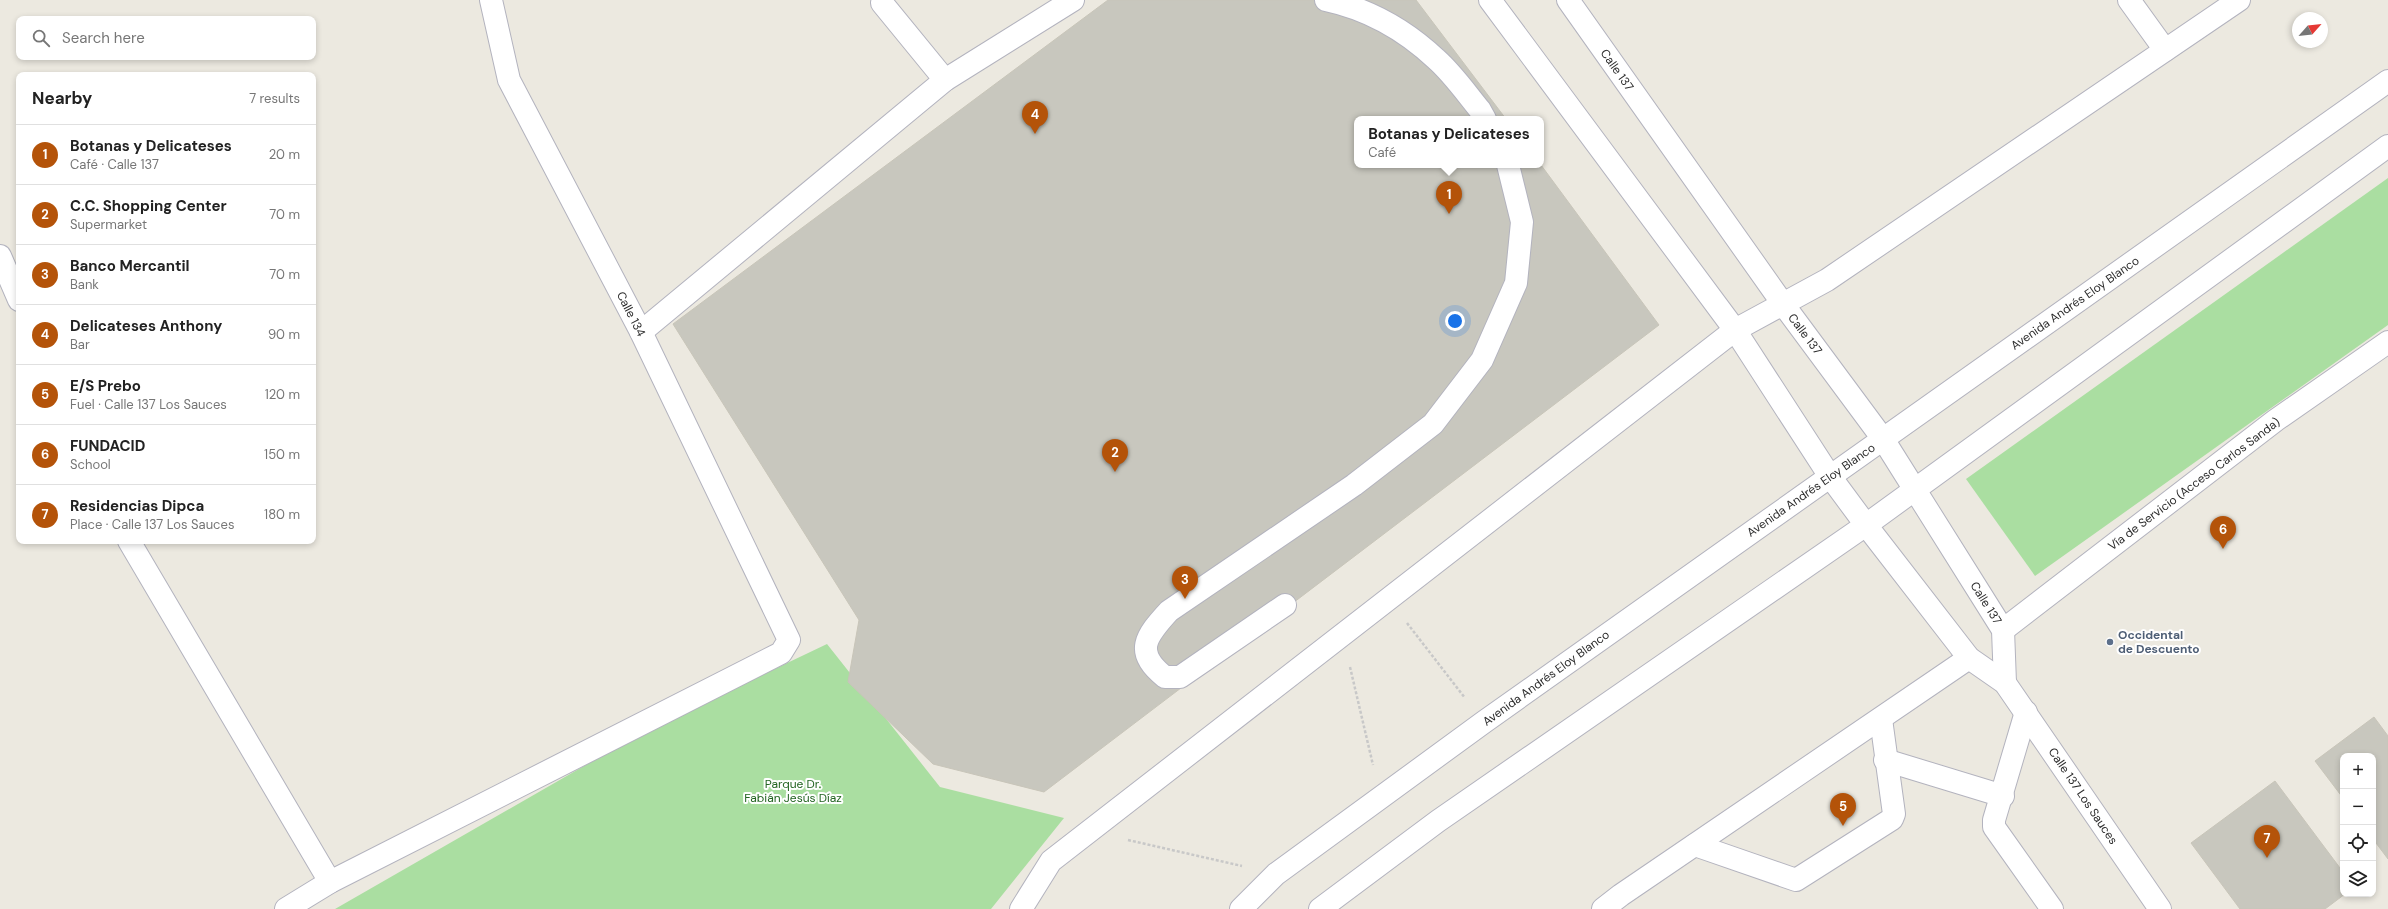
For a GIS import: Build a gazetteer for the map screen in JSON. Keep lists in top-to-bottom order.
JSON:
{
  "streets": {
    "street": [
      "Calle 137",
      "Avenida Andrés Eloy Blanco",
      "Calle 134",
      "Vía de Servicio (Acceso Carlos Sanda)",
      "Calle 137 Los Sauces"
    ]
  },
  "crossings": [
    ["Calle 137", "Avenida Andrés Eloy Blanco"],
    ["Calle 137", "Vía de Servicio (Acceso Carlos Sanda)"],
    ["Calle 137", "Calle 137 Los Sauces"]
  ],
  "parks": ["Parque Dr. Fabián Jesús Díaz"],
  "places": ["Occidental de Descuento"],
  "north": "top right",
  "page": {
    "search": "Search here",
    "heading": ["Nearby", "7 results"],
    "pins": [
      "4",
      "1",
      "2",
      "6",
      "3",
      "5",
      "7"
    ],
    "popup": ["Botanas y Delicateses", "Café"],
    "list": [
      {
        "mark": "1",
        "name": "Botanas y Delicateses",
        "note": "Café · Calle 137",
        "value": "20 m"
      },
      {
        "mark": "2",
        "name": "C.C. Shopping Center",
        "note": "Supermarket",
        "value": "70 m"
      },
      {
        "mark": "3",
        "name": "Banco Mercantil",
        "note": "Bank",
        "value": "70 m"
      },
      {
        "mark": "4",
        "name": "Delicateses Anthony",
        "note": "Bar",
        "value": "90 m"
      },
      {
        "mark": "5",
        "name": "E/S Prebo",
        "note": "Fuel · Calle 137 Los Sauces",
        "value": "120 m"
      },
      {
        "mark": "6",
        "name": "FUNDACID",
        "note": "School",
        "value": "150 m"
      },
      {
        "mark": "7",
        "name": "Residencias Dipca",
        "note": "Place · Calle 137 Los Sauces",
        "value": "180 m"
      }
    ],
    "map_buttons": ["+", "−"]
  }
}
